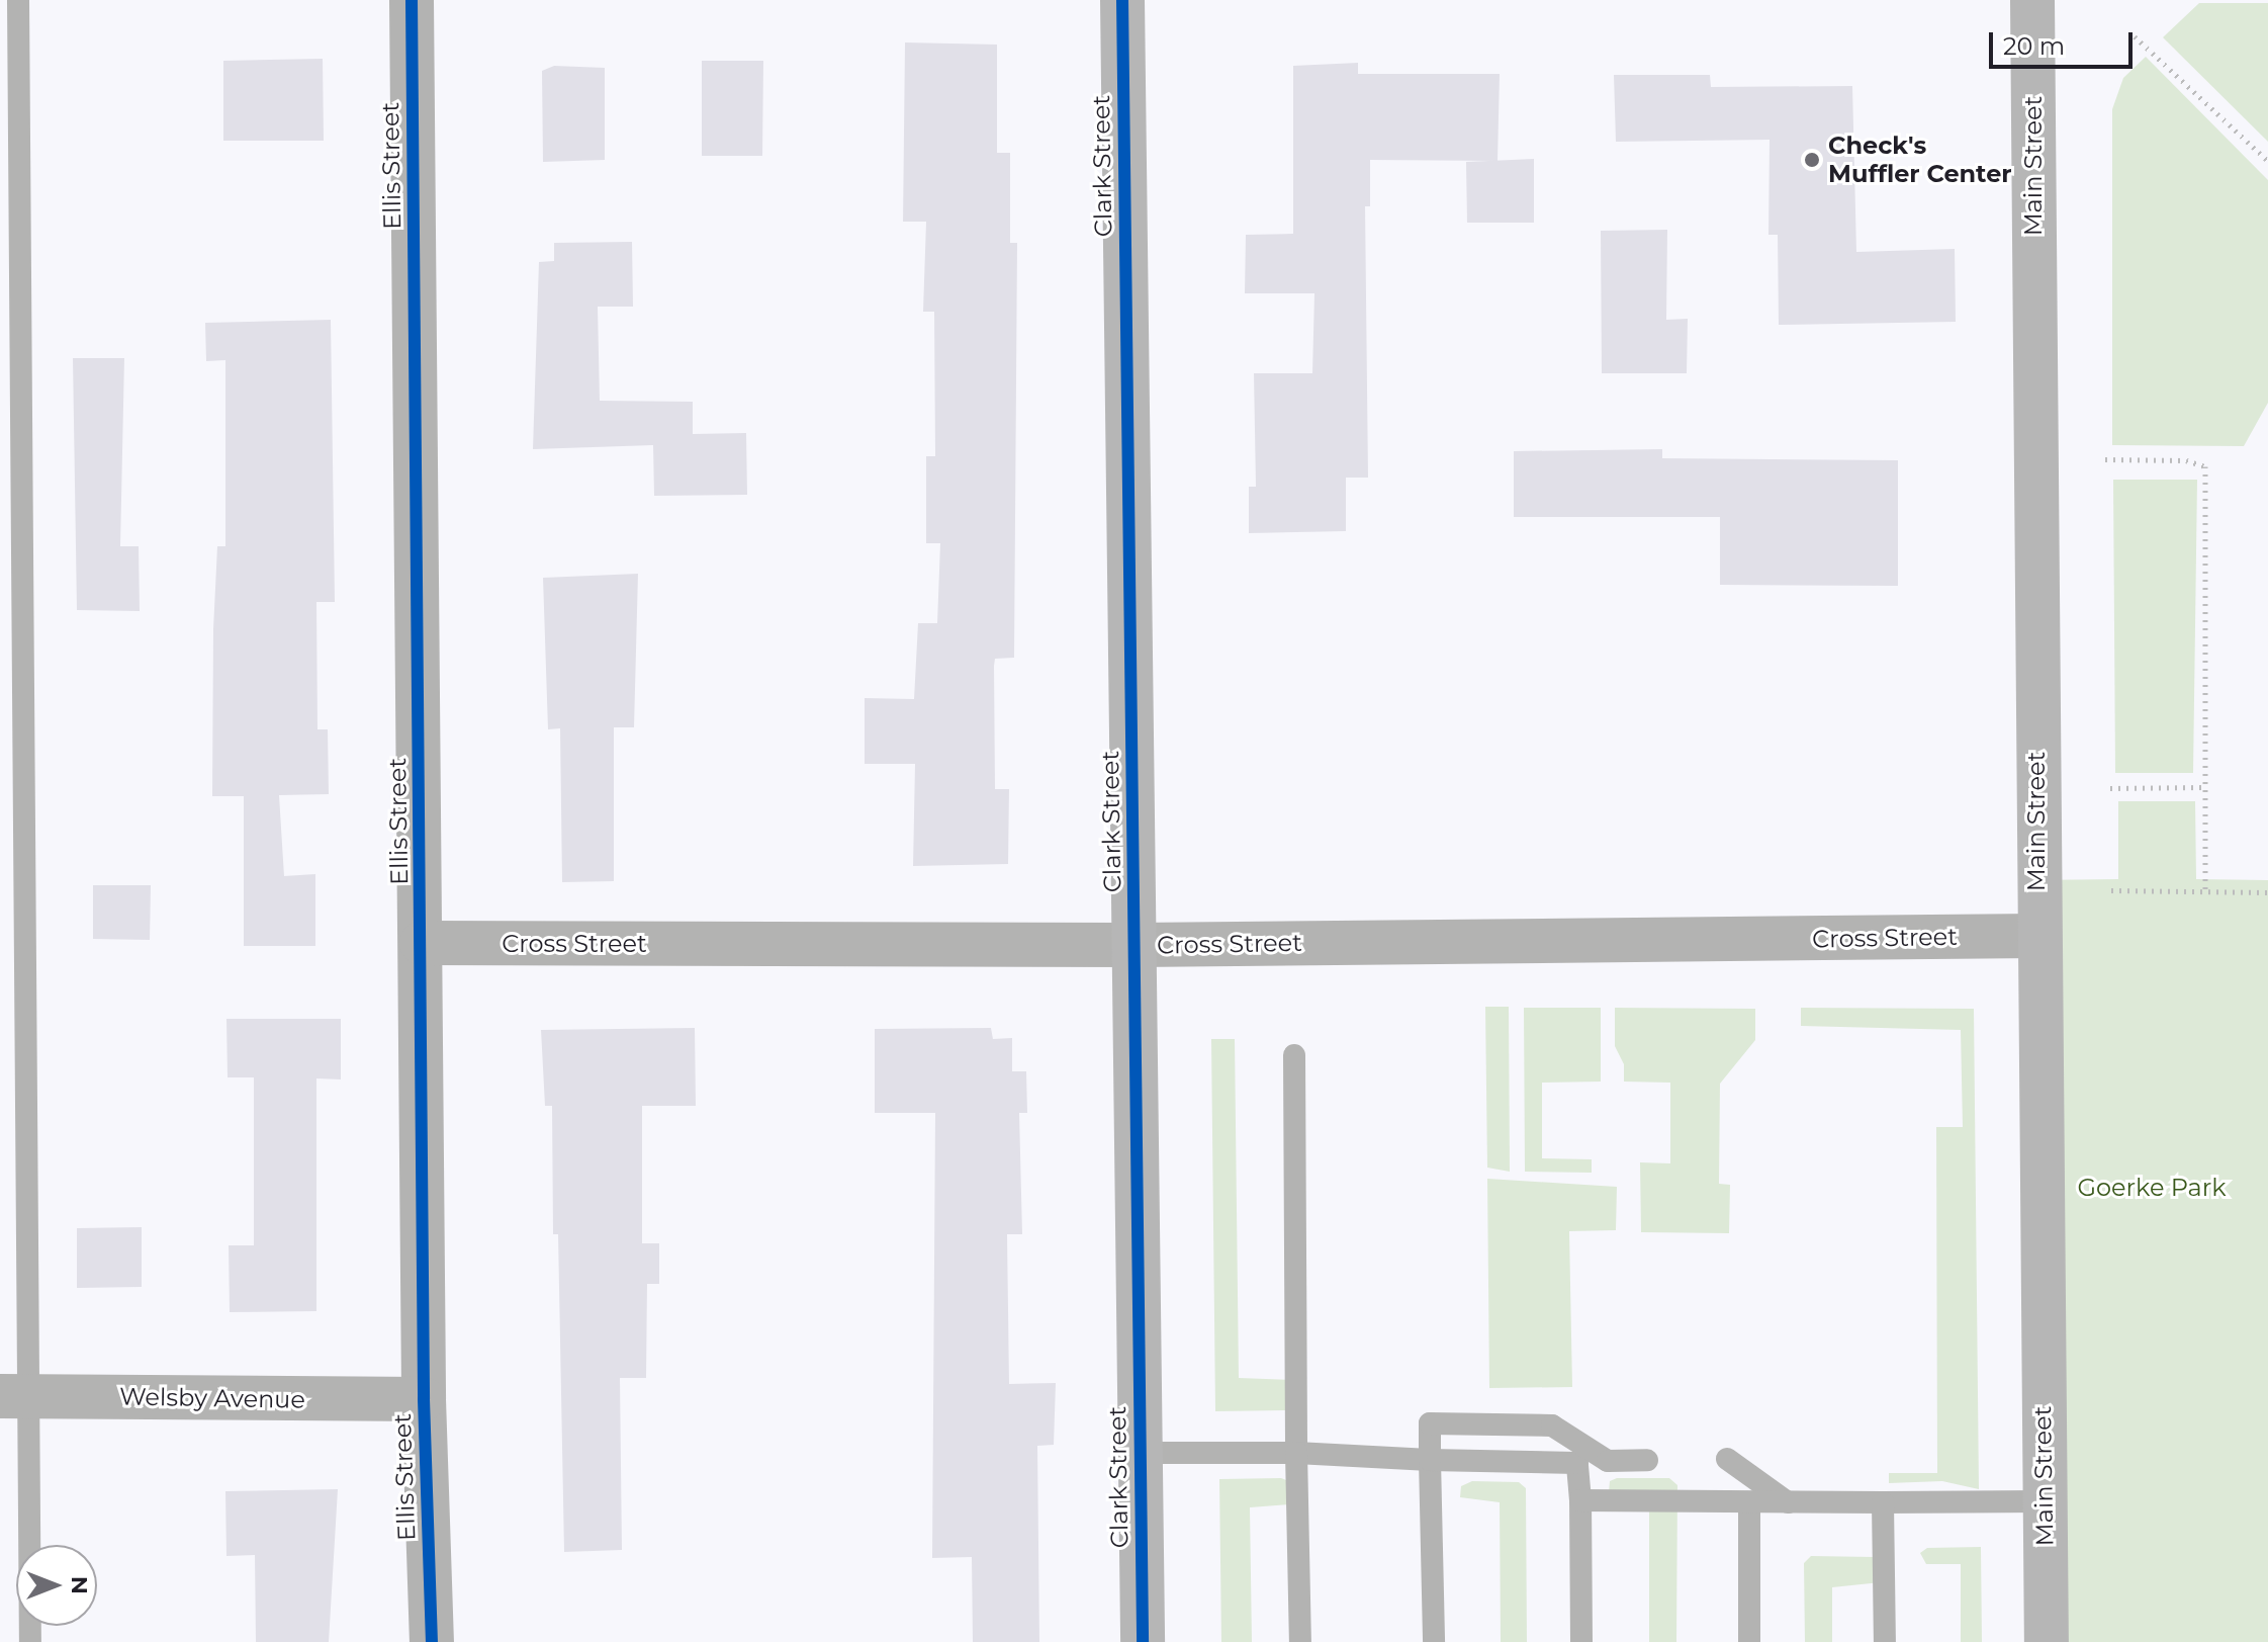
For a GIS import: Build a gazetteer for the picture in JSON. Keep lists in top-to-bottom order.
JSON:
{
  "streets": {
    "main road": ["Clark Street", "Main Street"],
    "street": ["Ellis Street", "Cross Street", "Welsby Avenue"]
  },
  "crossings": [
    ["Ellis Street", "Cross Street"],
    ["Ellis Street", "Welsby Avenue"],
    ["Clark Street", "Cross Street"],
    ["Main Street", "Cross Street"]
  ],
  "parks": ["Goerke Park"],
  "places": ["Check's Muffler Center"],
  "scale_bar": "20 m",
  "north": "right"
}
